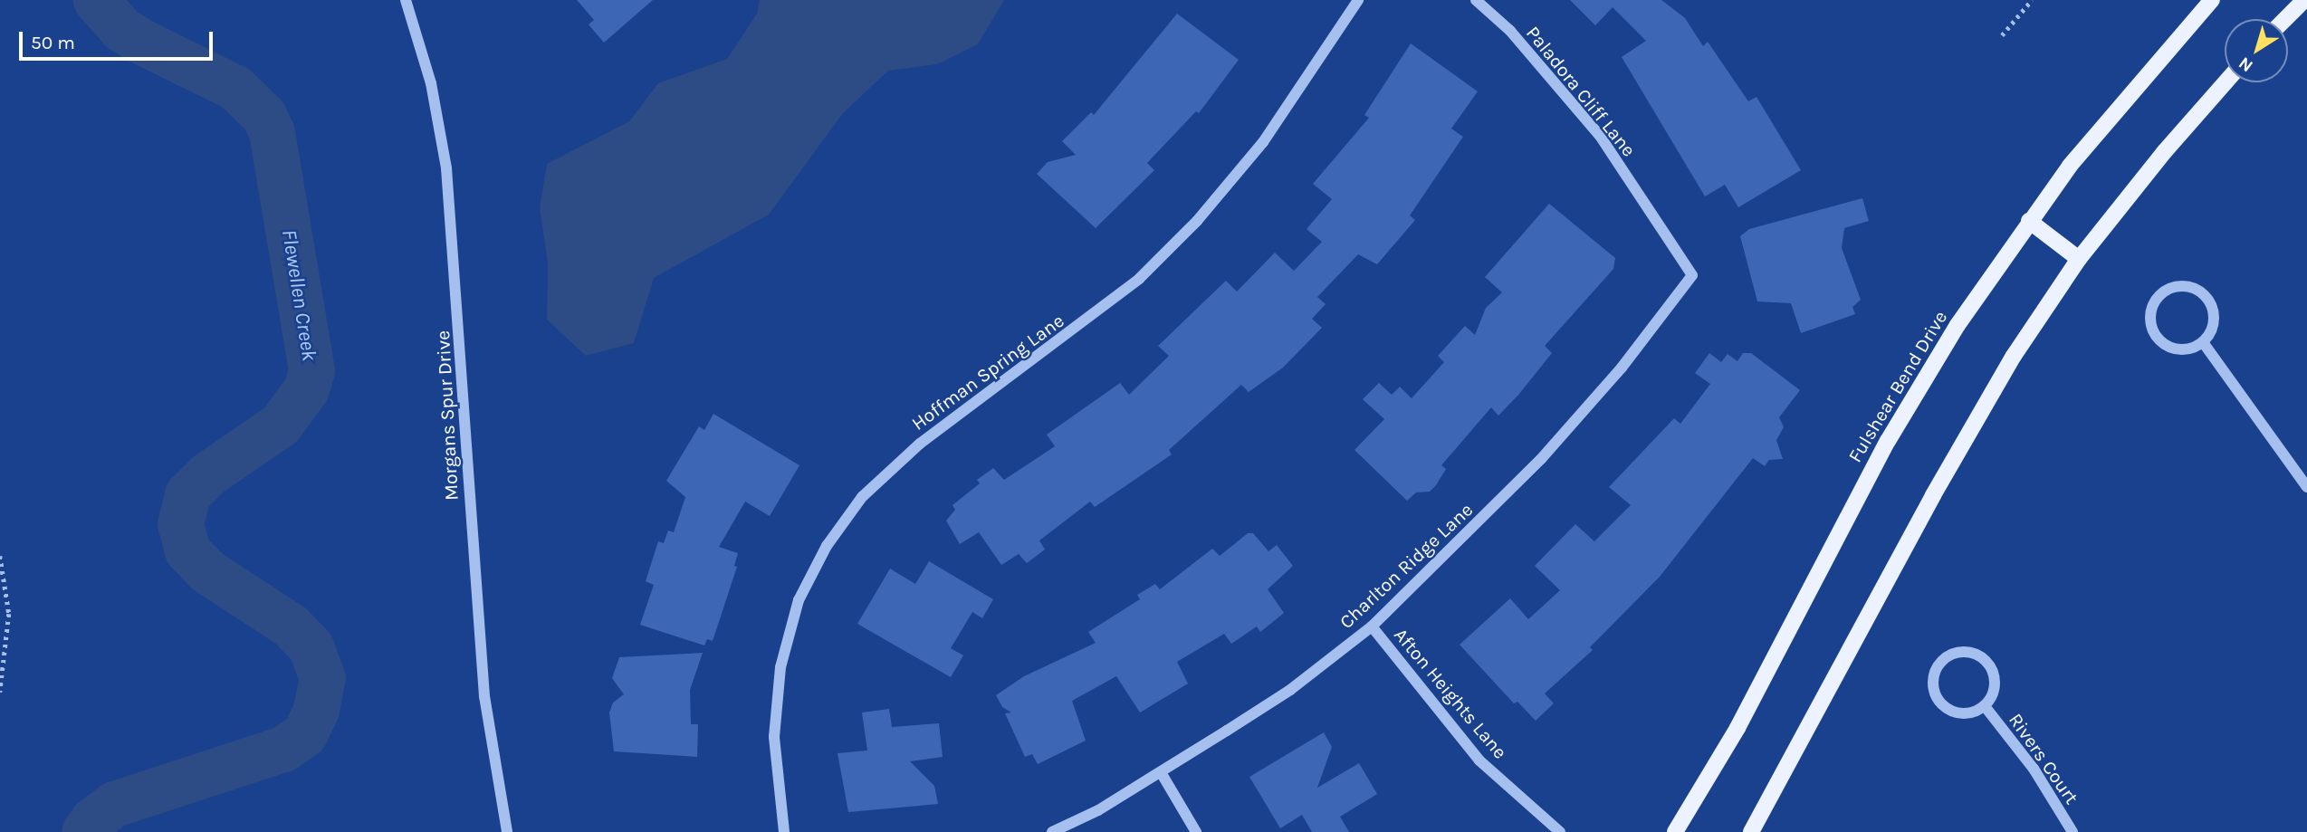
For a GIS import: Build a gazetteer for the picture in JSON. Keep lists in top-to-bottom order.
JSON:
{
  "streets": {
    "main road": ["Fulshear Bend Drive"],
    "street": [
      "Paladora Cliff Lane",
      "Hoffman Spring Lane",
      "Morgans Spur Drive",
      "Charlton Ridge Lane",
      "Afton Heights Lane",
      "Rivers Court"
    ]
  },
  "crossings": [
    ["Paladora Cliff Lane", "Charlton Ridge Lane"],
    ["Charlton Ridge Lane", "Afton Heights Lane"]
  ],
  "water": ["Flewellen Creek"],
  "scale_bar": "50 m",
  "north": "bottom left"
}
